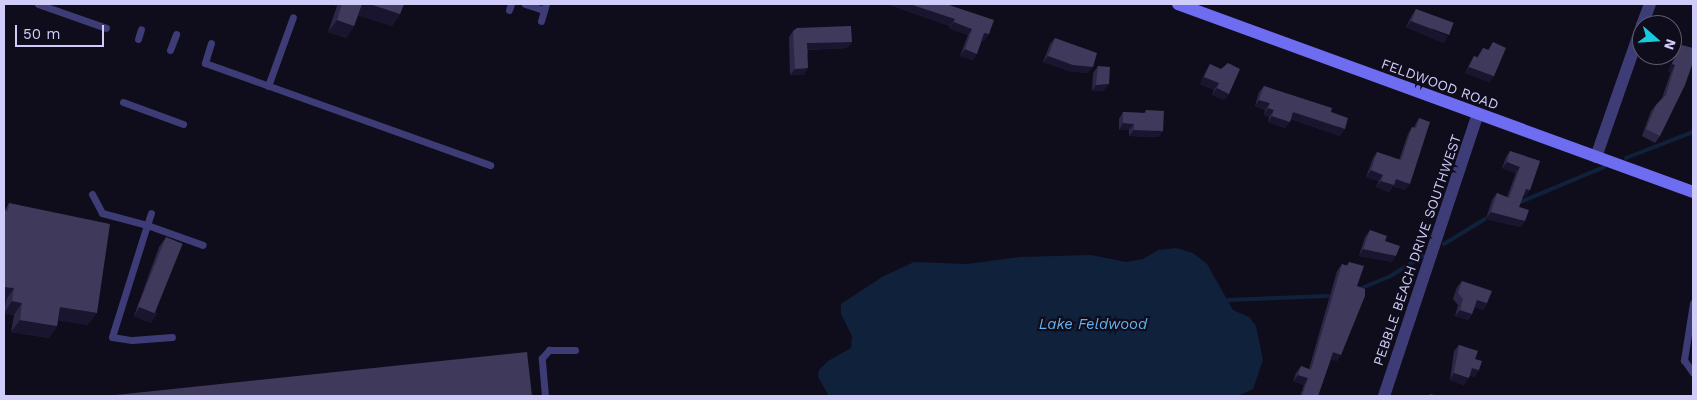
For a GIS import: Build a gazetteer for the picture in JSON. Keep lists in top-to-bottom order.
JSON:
{
  "streets": {
    "street": ["FELDWOOD ROAD", "PEBBLE BEACH DRIVE SOUTHWEST"]
  },
  "crossings": [
    ["FELDWOOD ROAD", "PEBBLE BEACH DRIVE SOUTHWEST"]
  ],
  "water": ["Lake Feldwood"],
  "scale_bar": "50 m",
  "north": "right"
}
